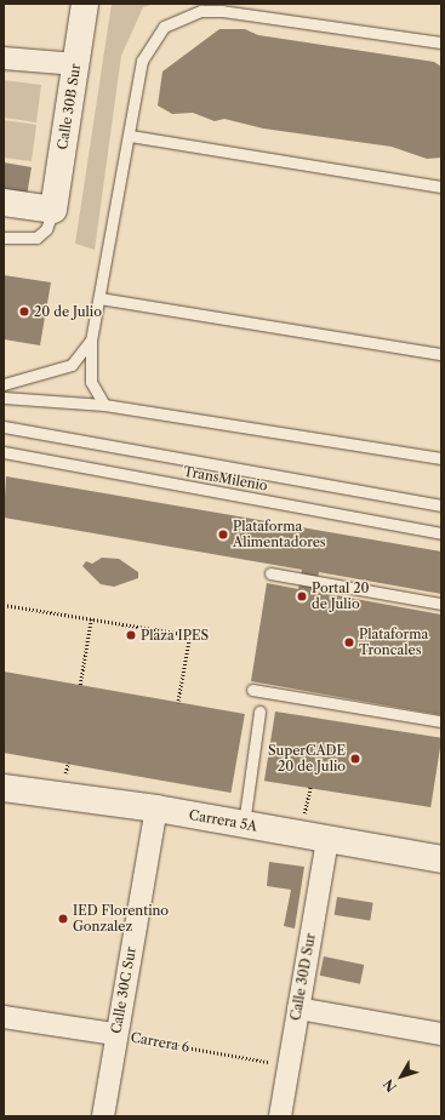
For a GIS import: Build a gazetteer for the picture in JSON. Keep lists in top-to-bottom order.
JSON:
{
  "streets": {
    "main road": ["Calle 30B Sur", "Carrera 5A"],
    "street": ["Calle 30D Sur", "Calle 30C Sur", "Carrera 6"],
    "lane": ["TransMilenio"]
  },
  "crossings": [
    ["Carrera 5A", "Calle 30D Sur"],
    ["Carrera 5A", "Calle 30C Sur"],
    ["Calle 30D Sur", "Carrera 6"],
    ["Calle 30C Sur", "Carrera 6"]
  ],
  "places": [
    "20 de Julio",
    "Plataforma Alimentadores",
    "Portal 20 de Julio",
    "Plaza IPES",
    "Plataforma Troncales",
    "SuperCADE 20 de Julio",
    "IED Florentino Gonzalez"
  ],
  "north": "bottom left"
}
